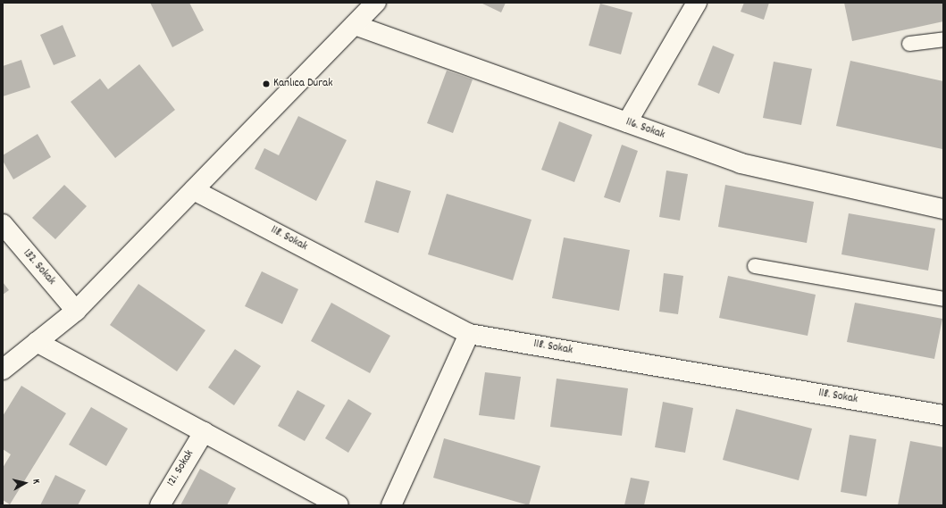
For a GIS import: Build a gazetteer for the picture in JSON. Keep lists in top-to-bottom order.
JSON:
{
  "streets": {
    "street": [
      "116. Sokak",
      "118. Sokak",
      "132. Sokak",
      "121. Sokak"
    ]
  },
  "places": ["Kanlıca Durak"],
  "north": "right"
}
